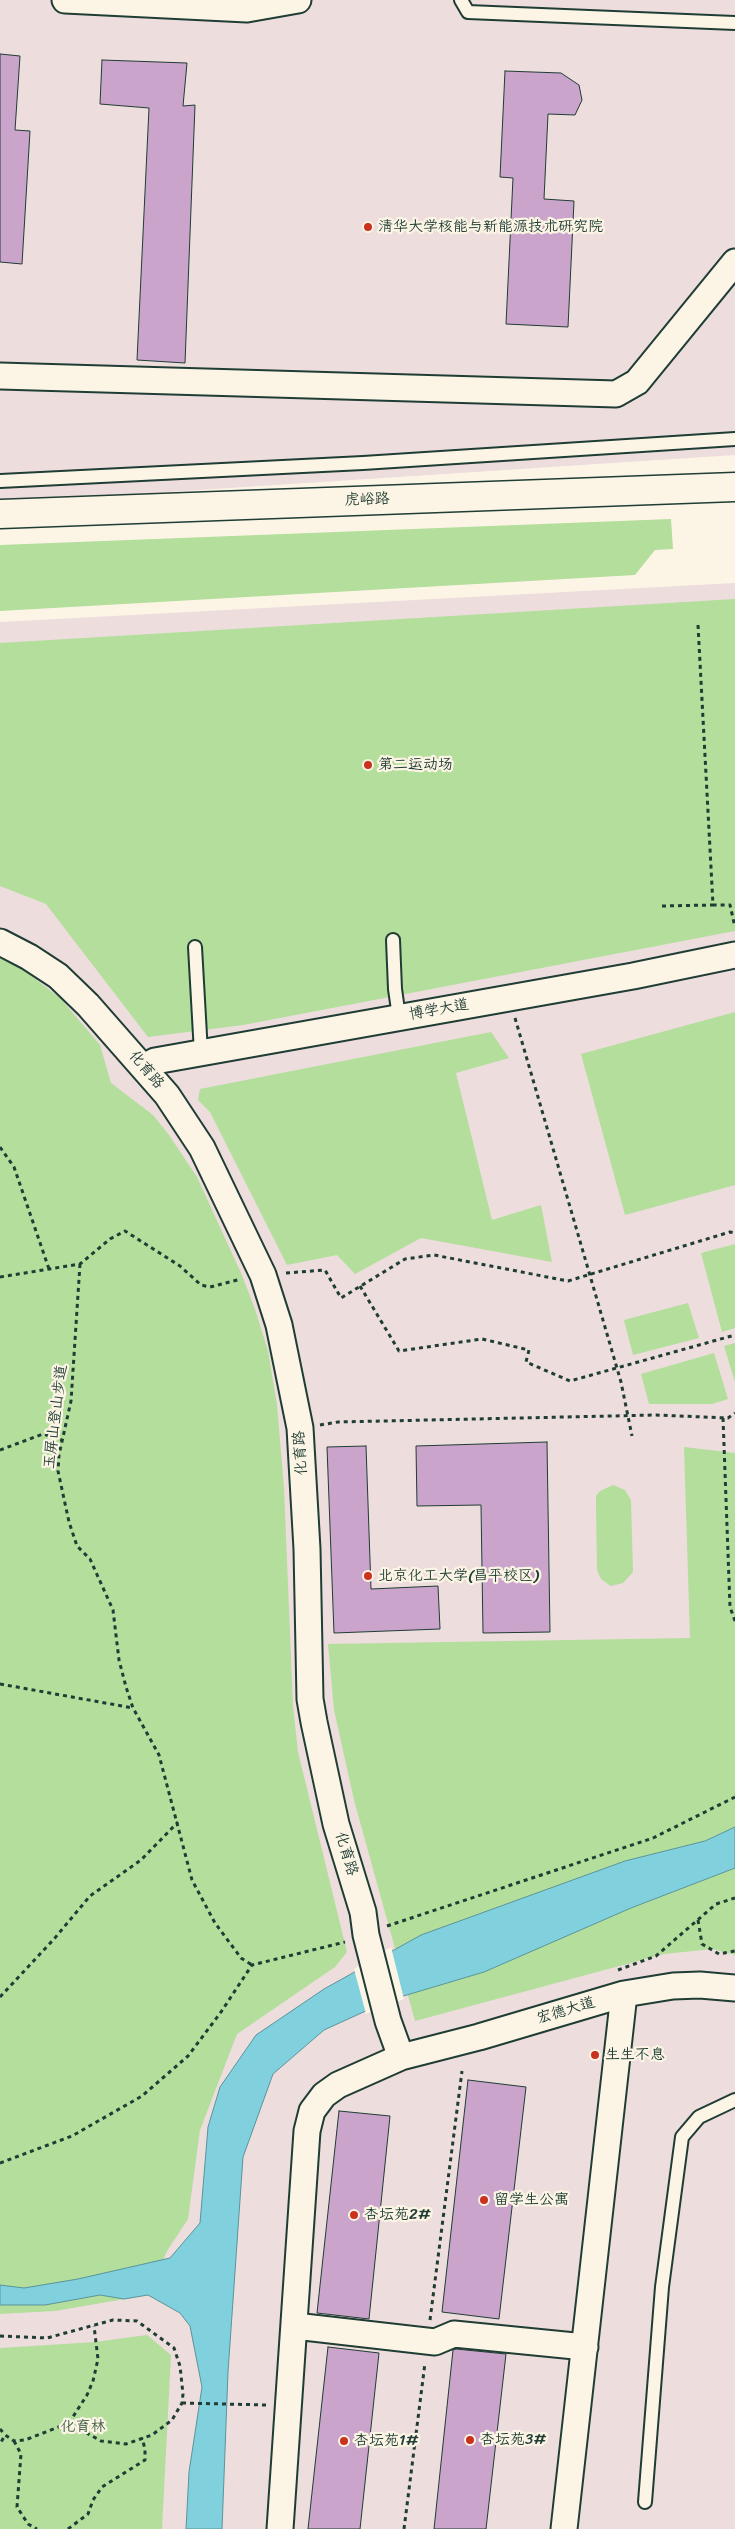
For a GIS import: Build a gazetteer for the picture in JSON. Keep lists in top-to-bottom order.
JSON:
{
  "streets": {
    "street": [
      "虎峪路",
      "博学大道",
      "化育路",
      "宏德大道"
    ],
    "path": ["玉屏山登山步道"]
  },
  "crossings": [
    ["博学大道", "化育路"],
    ["化育路", "宏德大道"]
  ],
  "parks": ["化育林"],
  "places": [
    "清华大学核能与新能源技术研究院",
    "第二运动场",
    "北京化工大学(昌平校区)",
    "生生不息",
    "留学生公寓",
    "杏坛苑2#",
    "杏坛苑3#",
    "杏坛苑1#"
  ]
}
